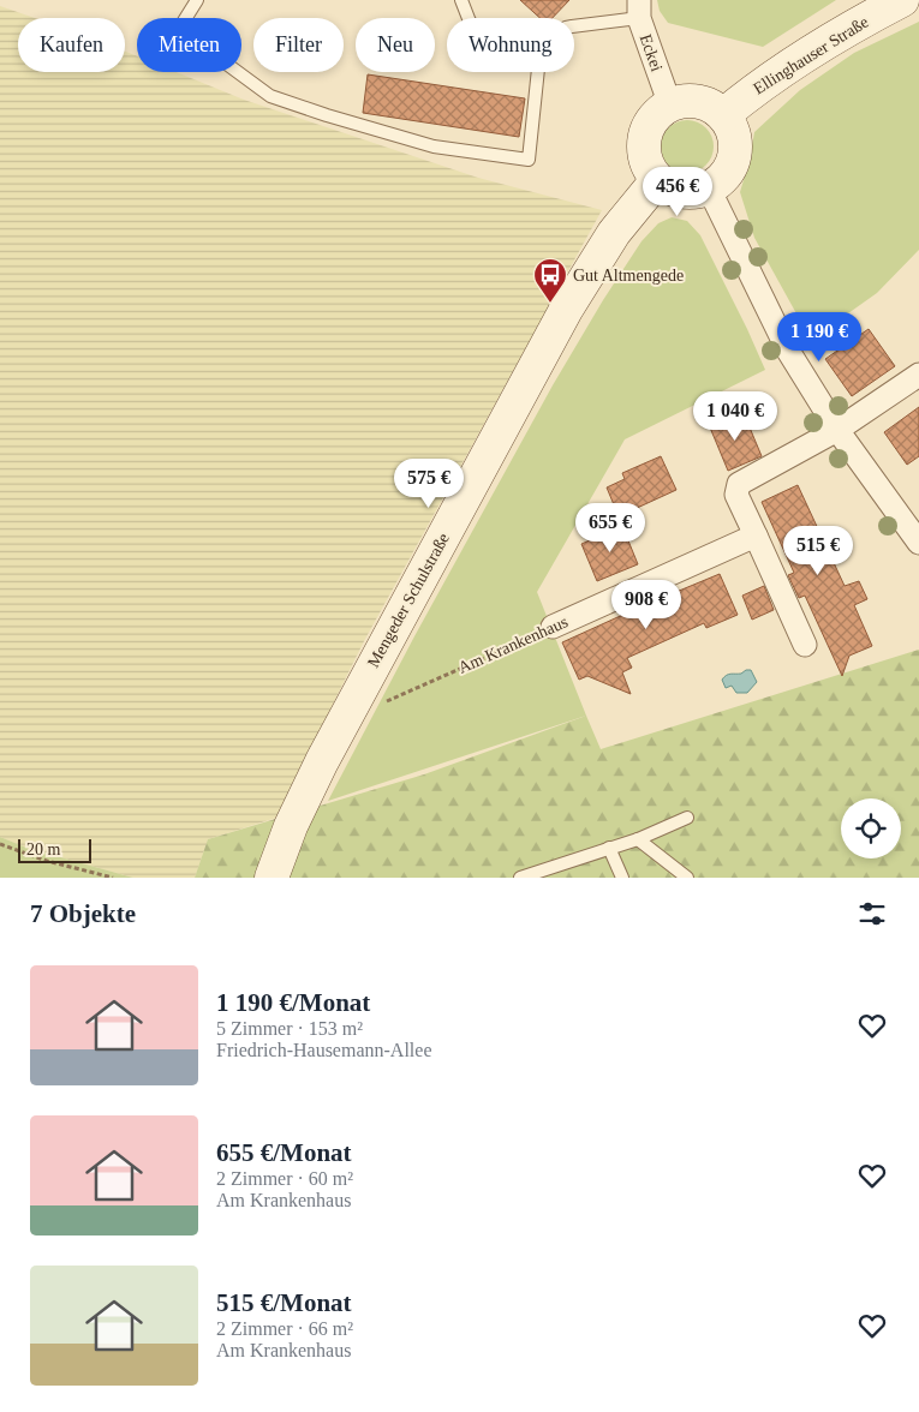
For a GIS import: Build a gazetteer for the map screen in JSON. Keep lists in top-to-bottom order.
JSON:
{
  "streets": {
    "main road": ["Ellinghauser Straße", "Mengeder Schulstraße"],
    "street": ["Eckei", "Am Krankenhaus"]
  },
  "crossings": [
    ["Eckei", "Ellinghauser Straße"],
    ["Eckei", "Mengeder Schulstraße"],
    ["Ellinghauser Straße", "Mengeder Schulstraße"]
  ],
  "places": {
    "bus stop": ["Gut Altmengede"]
  },
  "scale_bar": "20 m",
  "page": {
    "chip": [
      "Kaufen",
      "Mieten",
      "Filter",
      "Neu",
      "Wohnung"
    ],
    "price": [
      "456 €",
      "1 190 €",
      "1 040 €",
      "575 €",
      "655 €",
      "515 €",
      "908 €"
    ],
    "scale": "20 m",
    "heading": "7 Objekte",
    "list": [
      {
        "name": "1 190 €/Monat",
        "note": "5 Zimmer · 153 m² · Friedrich-Hausemann-Allee"
      },
      {
        "name": "655 €/Monat",
        "note": "2 Zimmer · 60 m² · Am Krankenhaus"
      },
      {
        "name": "515 €/Monat",
        "note": "2 Zimmer · 66 m² · Am Krankenhaus"
      }
    ]
  }
}
